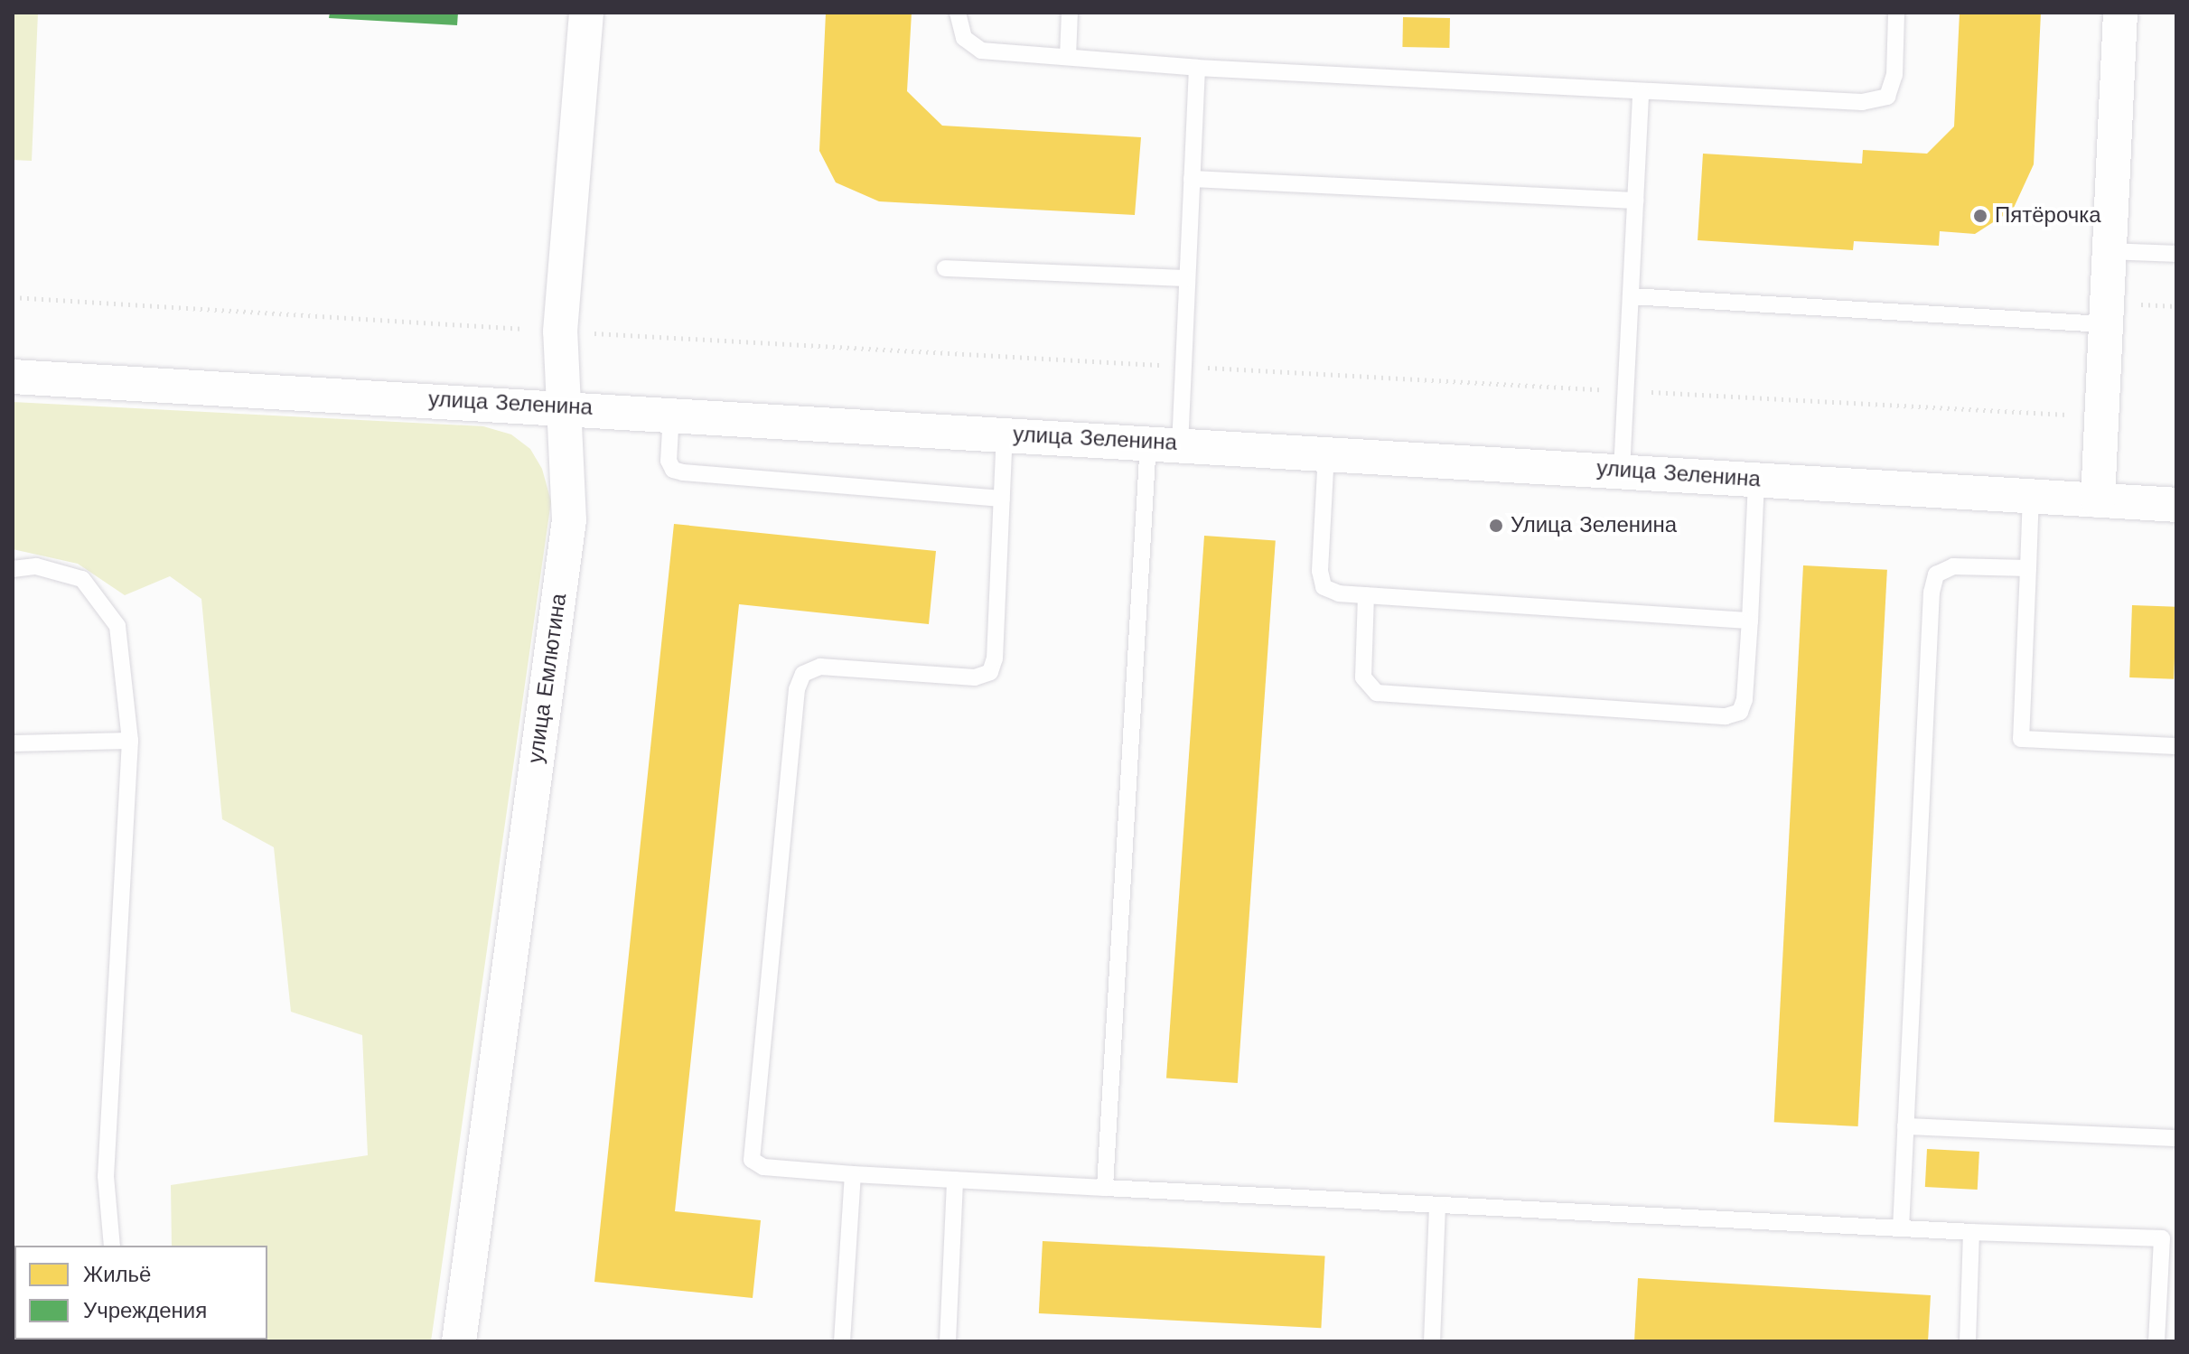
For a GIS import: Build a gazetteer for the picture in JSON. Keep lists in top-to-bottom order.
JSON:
{
  "streets": {
    "street": ["улица Зеленина", "улица Емлютина"]
  },
  "crossings": [
    ["улица Зеленина", "улица Емлютина"]
  ],
  "places": ["Пятёрочка", "Улица Зеленина"],
  "legend": ["Жильё", "Учреждения"]
}
